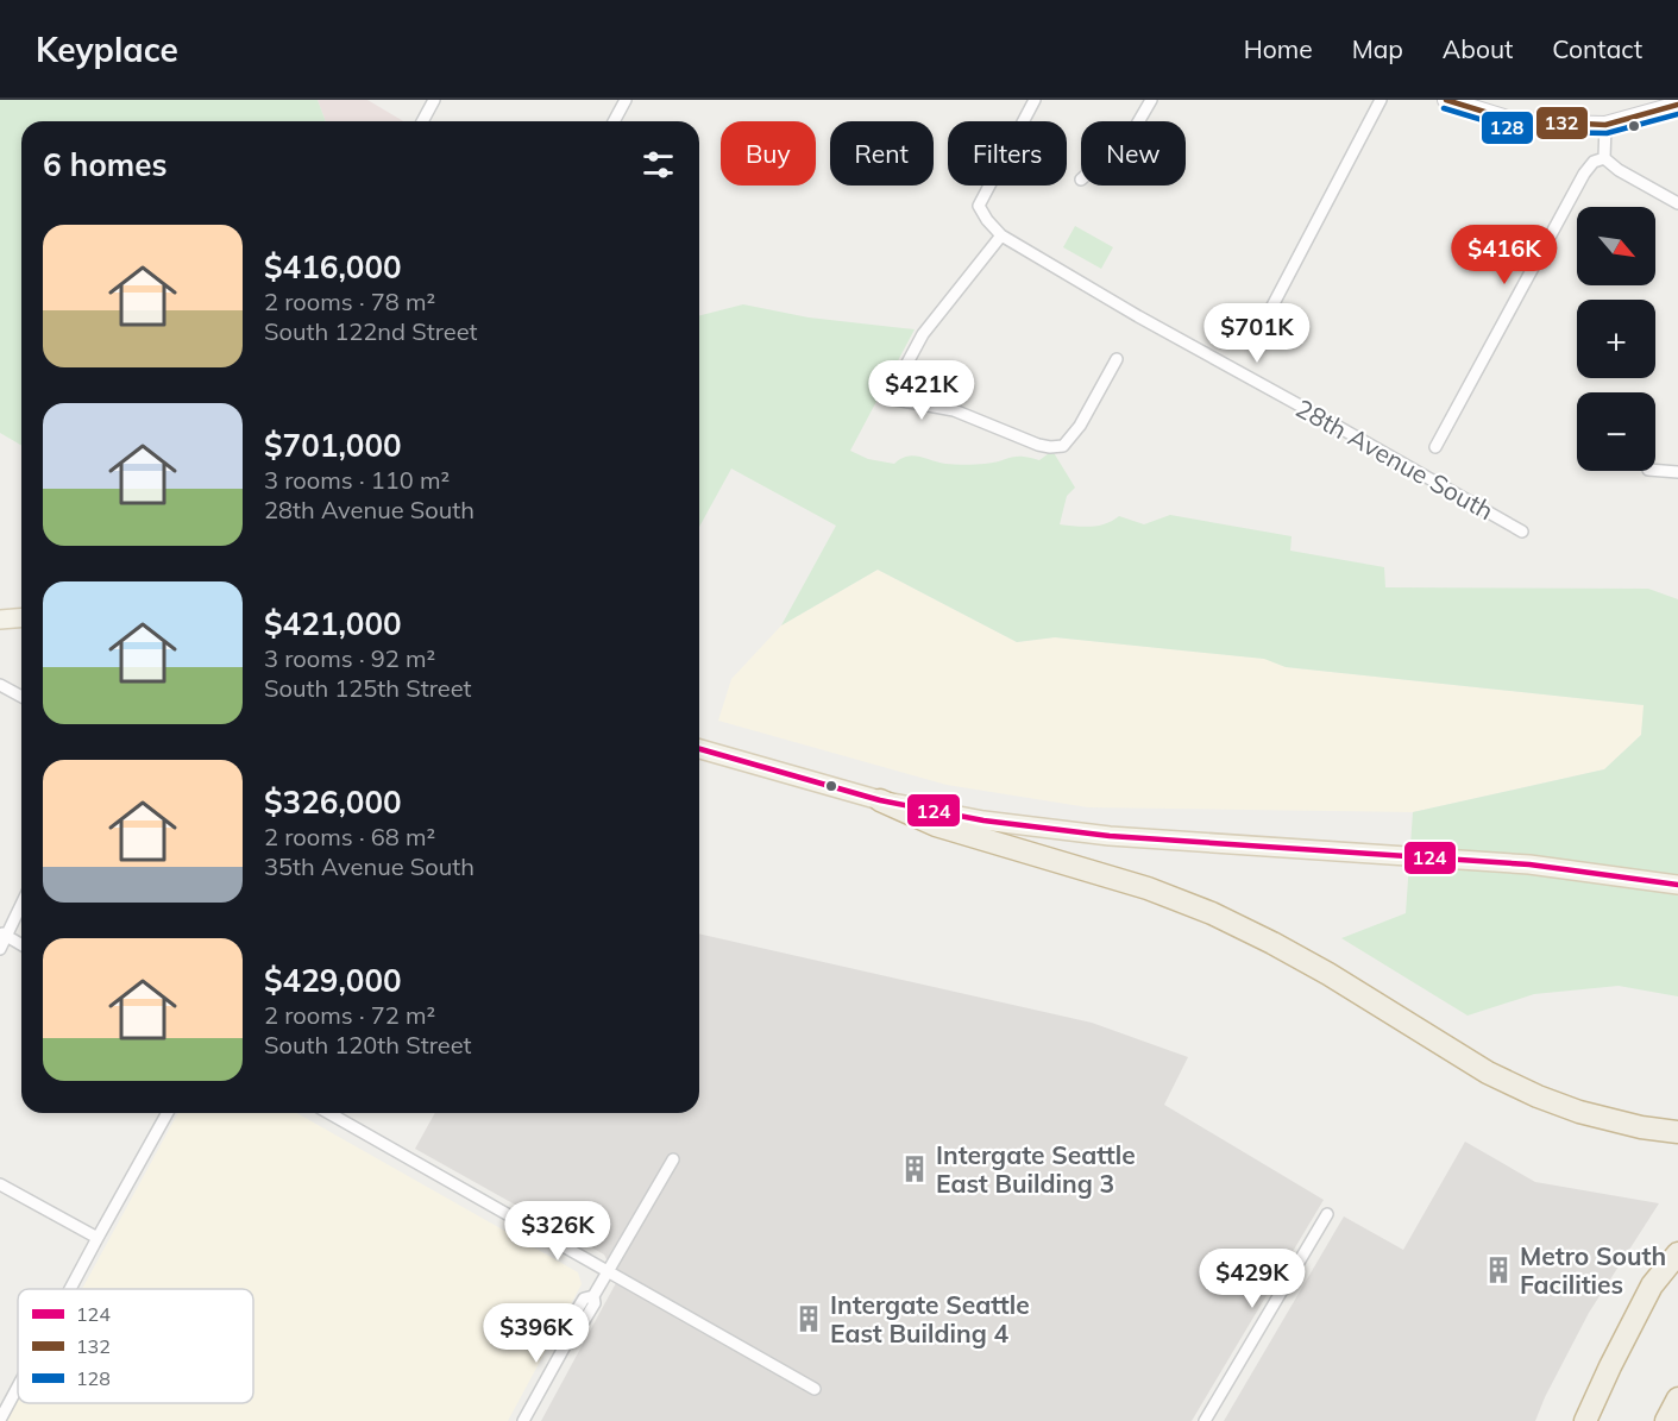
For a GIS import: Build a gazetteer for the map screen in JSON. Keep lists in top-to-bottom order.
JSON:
{
  "streets": {
    "street": ["28th Avenue South"]
  },
  "places": {
    "building": ["Intergate Seattle East Building 3", "Metro South Facilities", "Intergate Seattle East Building 4"]
  },
  "lines": ["transit line 132", "transit line 128", "transit line 124"],
  "legend": ["124", "132", "128"],
  "north": "bottom right",
  "page": {
    "header": "Keyplace",
    "nav": [
      "Home",
      "Map",
      "About",
      "Contact"
    ],
    "chip": [
      "Buy",
      "Rent",
      "Filters",
      "New"
    ],
    "heading": "6 homes",
    "map_buttons": ["+", "−"],
    "list": [
      {
        "name": "$416,000",
        "note": "2 rooms · 78 m² · South 122nd Street"
      },
      {
        "name": "$701,000",
        "note": "3 rooms · 110 m² · 28th Avenue South"
      },
      {
        "name": "$421,000",
        "note": "3 rooms · 92 m² · South 125th Street"
      },
      {
        "name": "$326,000",
        "note": "2 rooms · 68 m² · 35th Avenue South"
      },
      {
        "name": "$429,000",
        "note": "2 rooms · 72 m² · South 120th Street"
      }
    ],
    "price": [
      "$416K",
      "$701K",
      "$421K",
      "$326K",
      "$429K",
      "$396K"
    ]
  }
}
